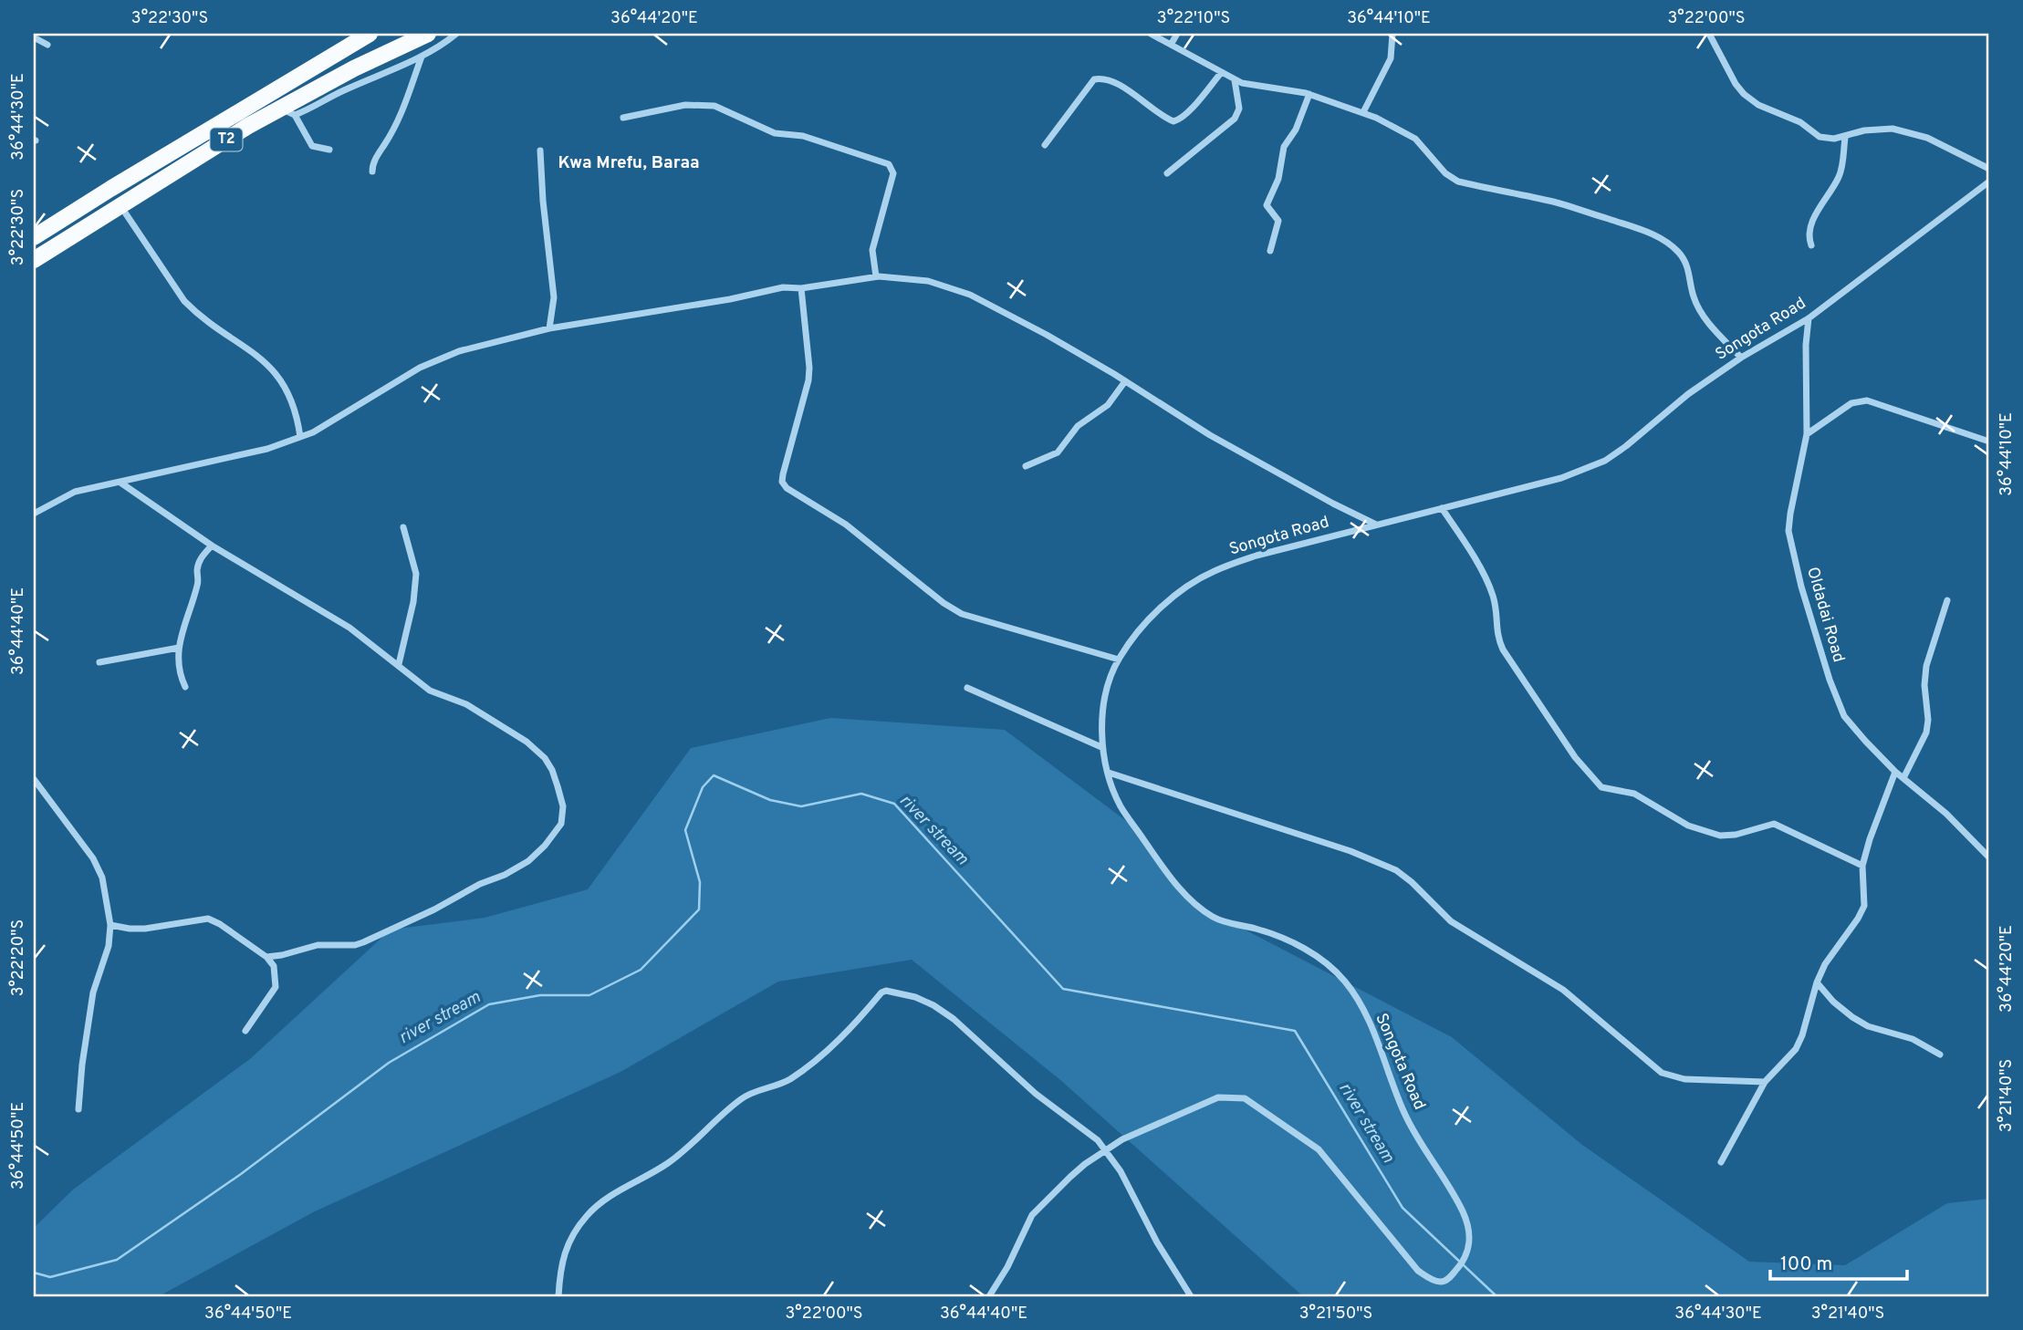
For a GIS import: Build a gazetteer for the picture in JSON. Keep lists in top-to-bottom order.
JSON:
{
  "streets": {
    "highway": ["T2"],
    "street": ["Songota Road", "Oldadai Road"]
  },
  "crossings": [
    ["Songota Road", "Oldadai Road"]
  ],
  "districts": ["Kwa Mrefu, Baraa"],
  "water": ["river stream"],
  "scale_bar": "100 m",
  "coordinates": [
    "3°22'30\"S",
    "36°44'20\"E",
    "3°22'10\"S",
    "36°44'10\"E",
    "3°22'00\"S",
    "36°44'30\"E",
    "36°44'40\"E",
    "3°22'20\"S",
    "3°21'40\"S",
    "36°44'50\"E",
    "3°21'50\"S"
  ]
}
